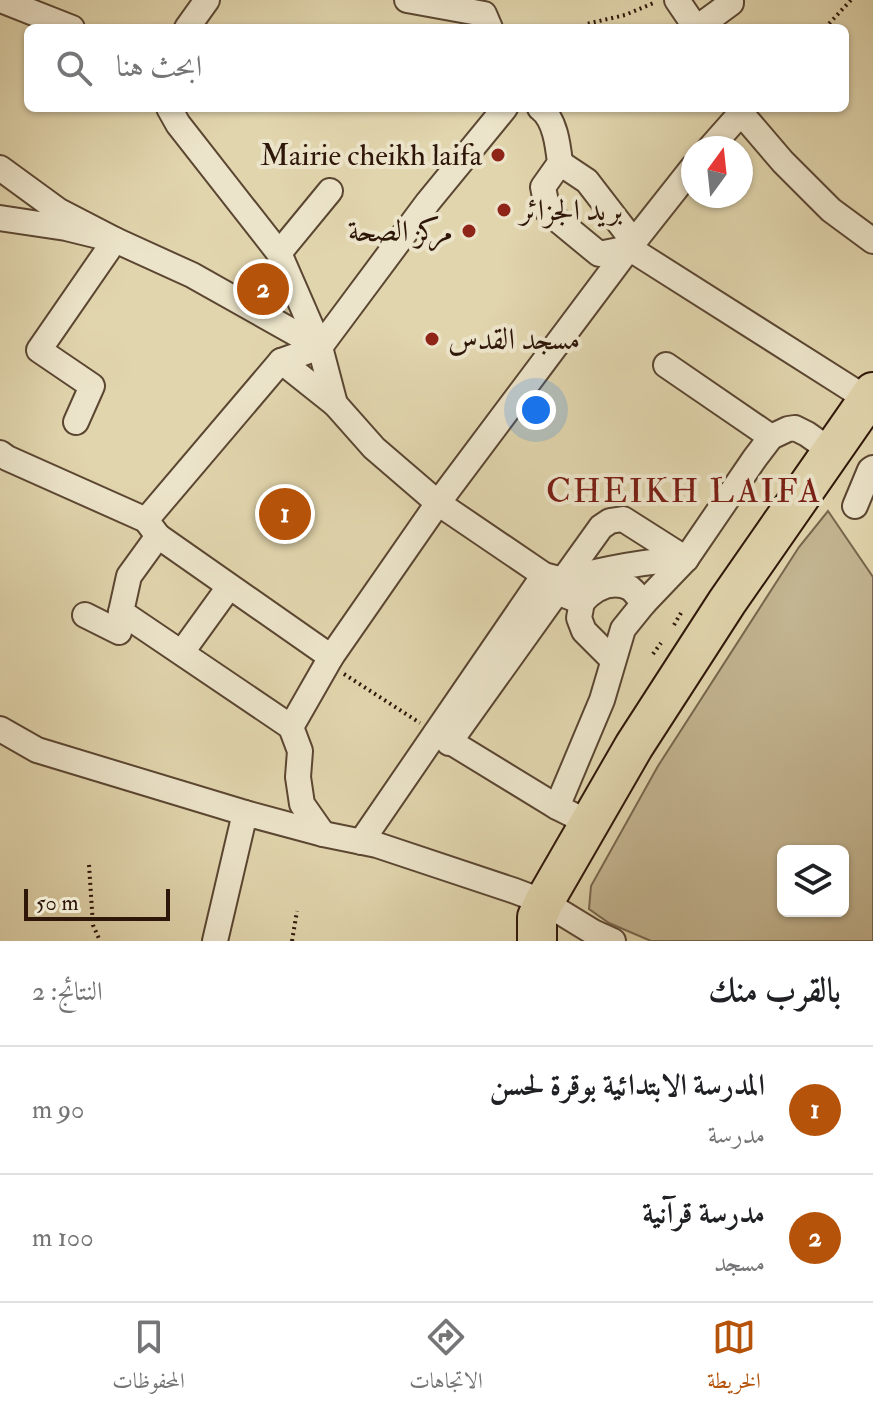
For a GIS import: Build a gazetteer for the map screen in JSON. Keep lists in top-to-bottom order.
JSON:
{
  "districts": ["CHEIKH LAIFA"],
  "places": [
    "Mairie cheikh laifa",
    "بريد الجزائر",
    "مركز الصحة",
    "مسجد القدس"
  ],
  "scale_bar": "50 m",
  "north": "top",
  "page": {
    "search": "ابحث هنا",
    "pins": ["2", "1"],
    "scale": "50 m",
    "heading": ["بالقرب منك", "النتائج: 2"],
    "list": [
      {
        "mark": "1",
        "name": "المدرسة الابتدائية بوقرة لحسن",
        "note": "مدرسة",
        "value": "90 m"
      },
      {
        "mark": "2",
        "name": "مدرسة قرآنية",
        "note": "مسجد",
        "value": "100 m"
      }
    ],
    "nav": ["الخريطة", "الاتجاهات", "المحفوظات"]
  }
}
